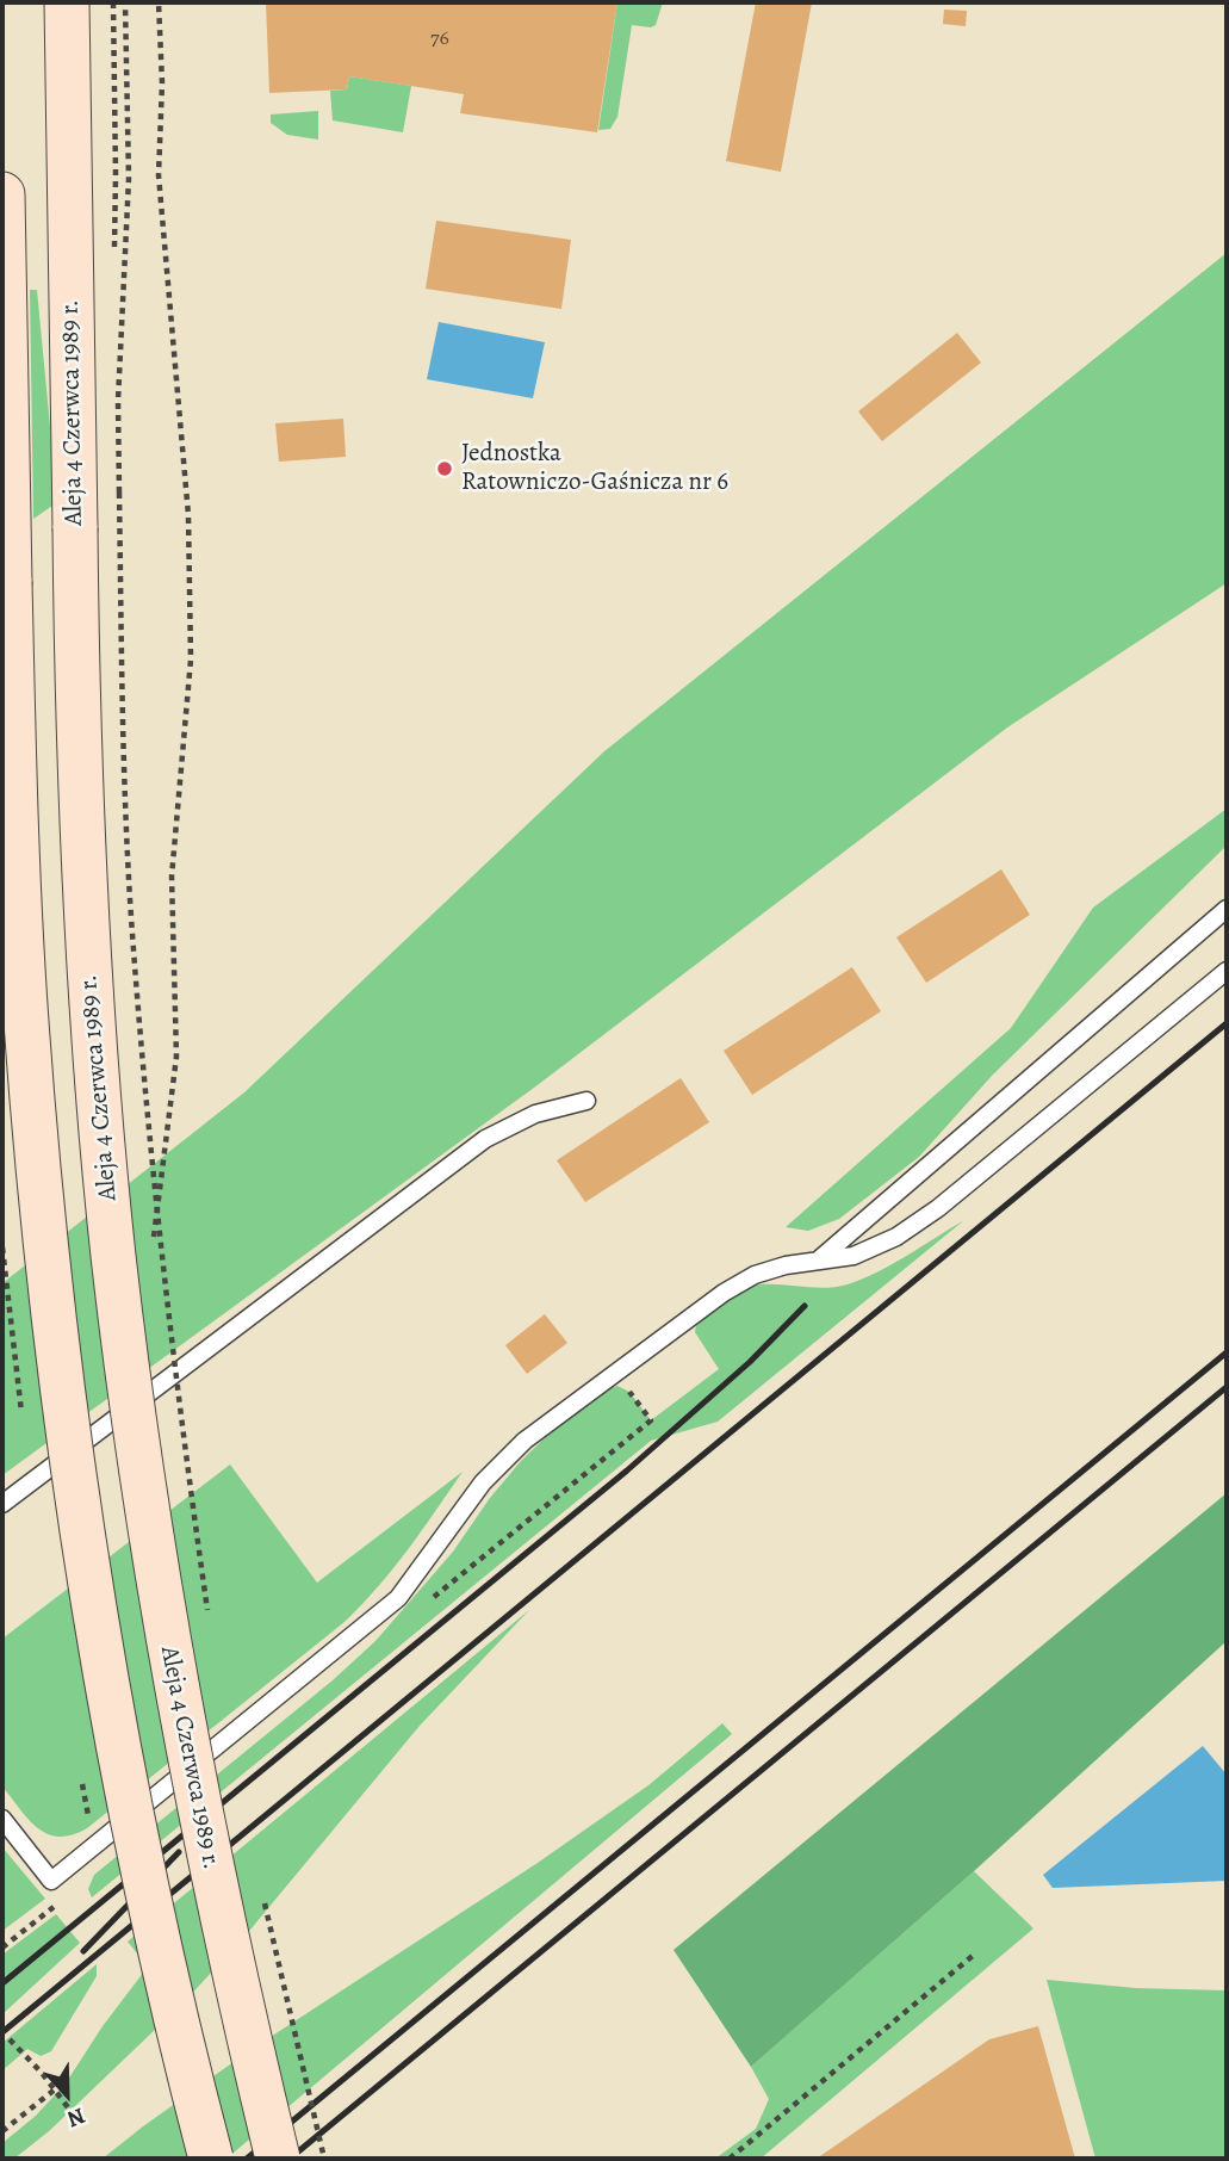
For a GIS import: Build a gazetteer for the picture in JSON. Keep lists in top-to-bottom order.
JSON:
{
  "streets": {
    "main road": ["Aleja 4 Czerwca 1989 r."]
  },
  "places": ["Jednostka Ratowniczo-Gaśnicza nr 6"],
  "house_numbers": ["76"],
  "north": "bottom"
}
